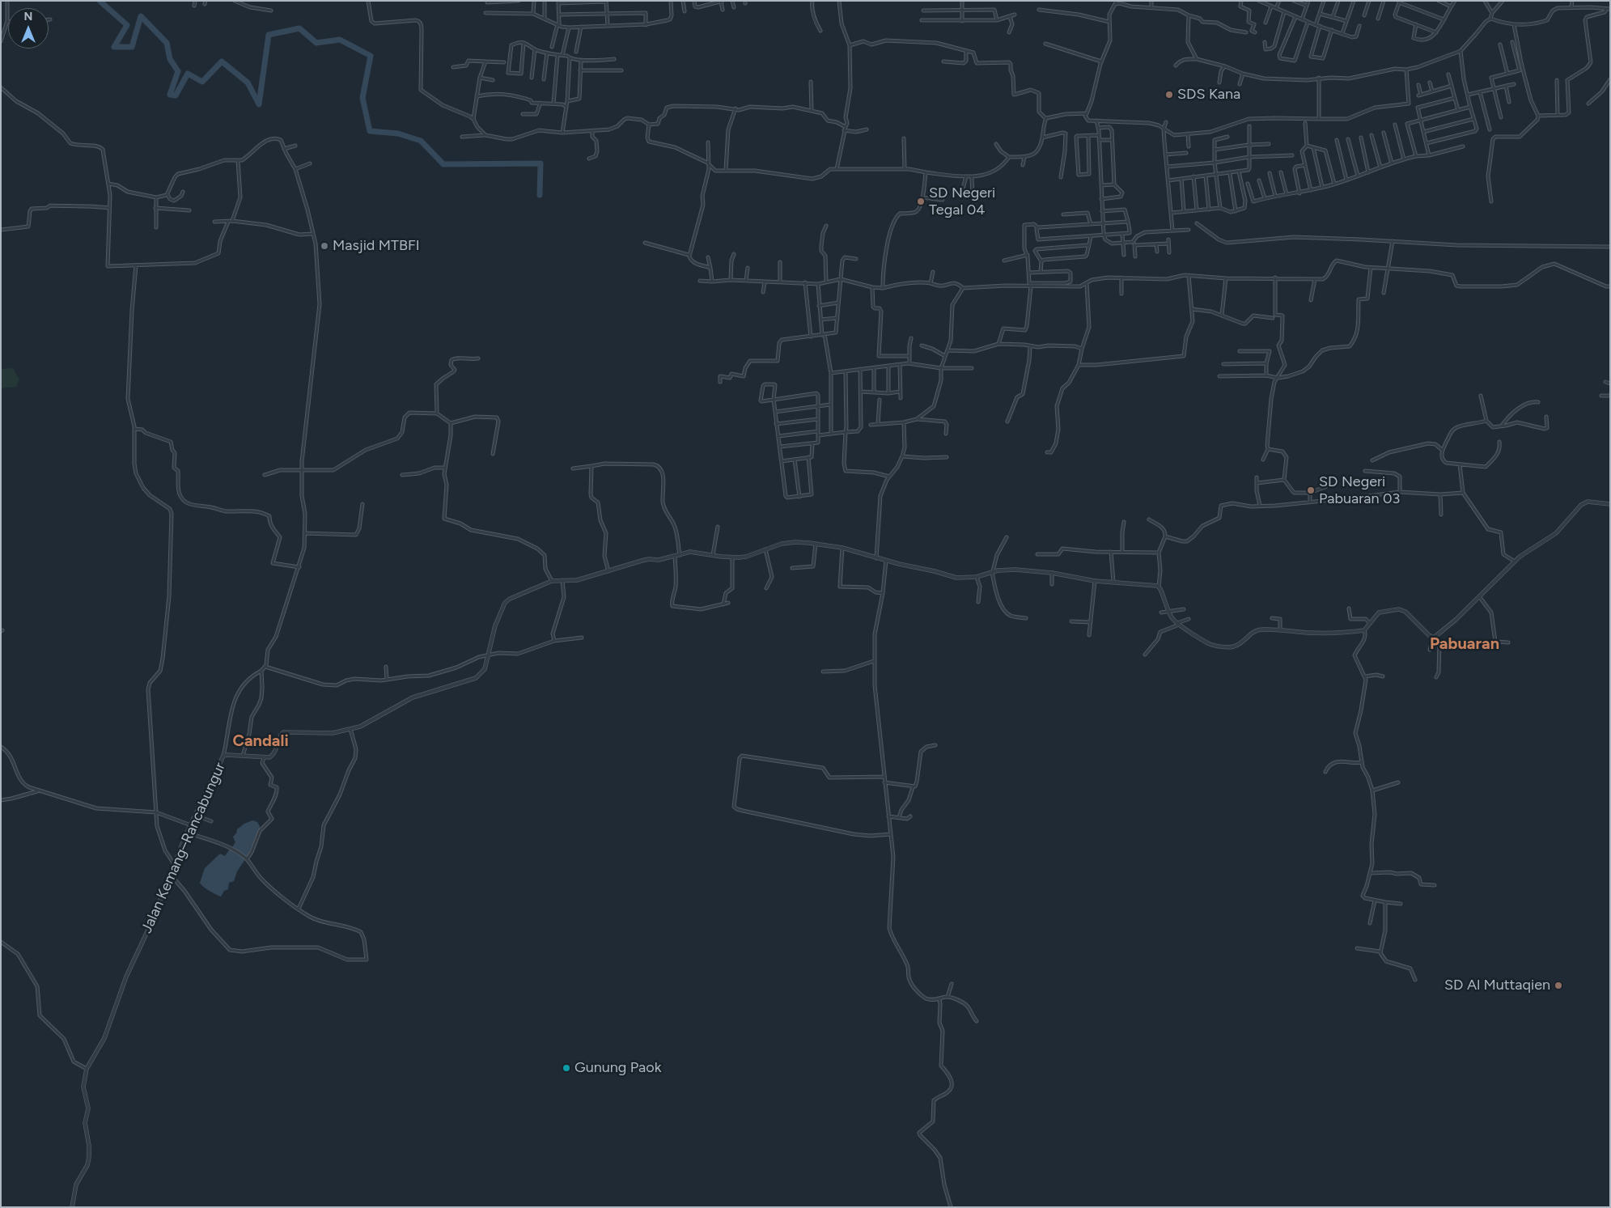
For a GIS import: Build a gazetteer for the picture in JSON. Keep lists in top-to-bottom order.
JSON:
{
  "streets": {
    "street": ["Jalan Kemang–Rancabungur"]
  },
  "districts": ["Pabuaran", "Candali"],
  "places": [
    "SDS Kana",
    "SD Negeri Tegal 04",
    "Masjid MTBFI",
    "SD Negeri Pabuaran 03",
    "SD Al Muttaqien",
    "Gunung Paok"
  ],
  "north": "top"
}
